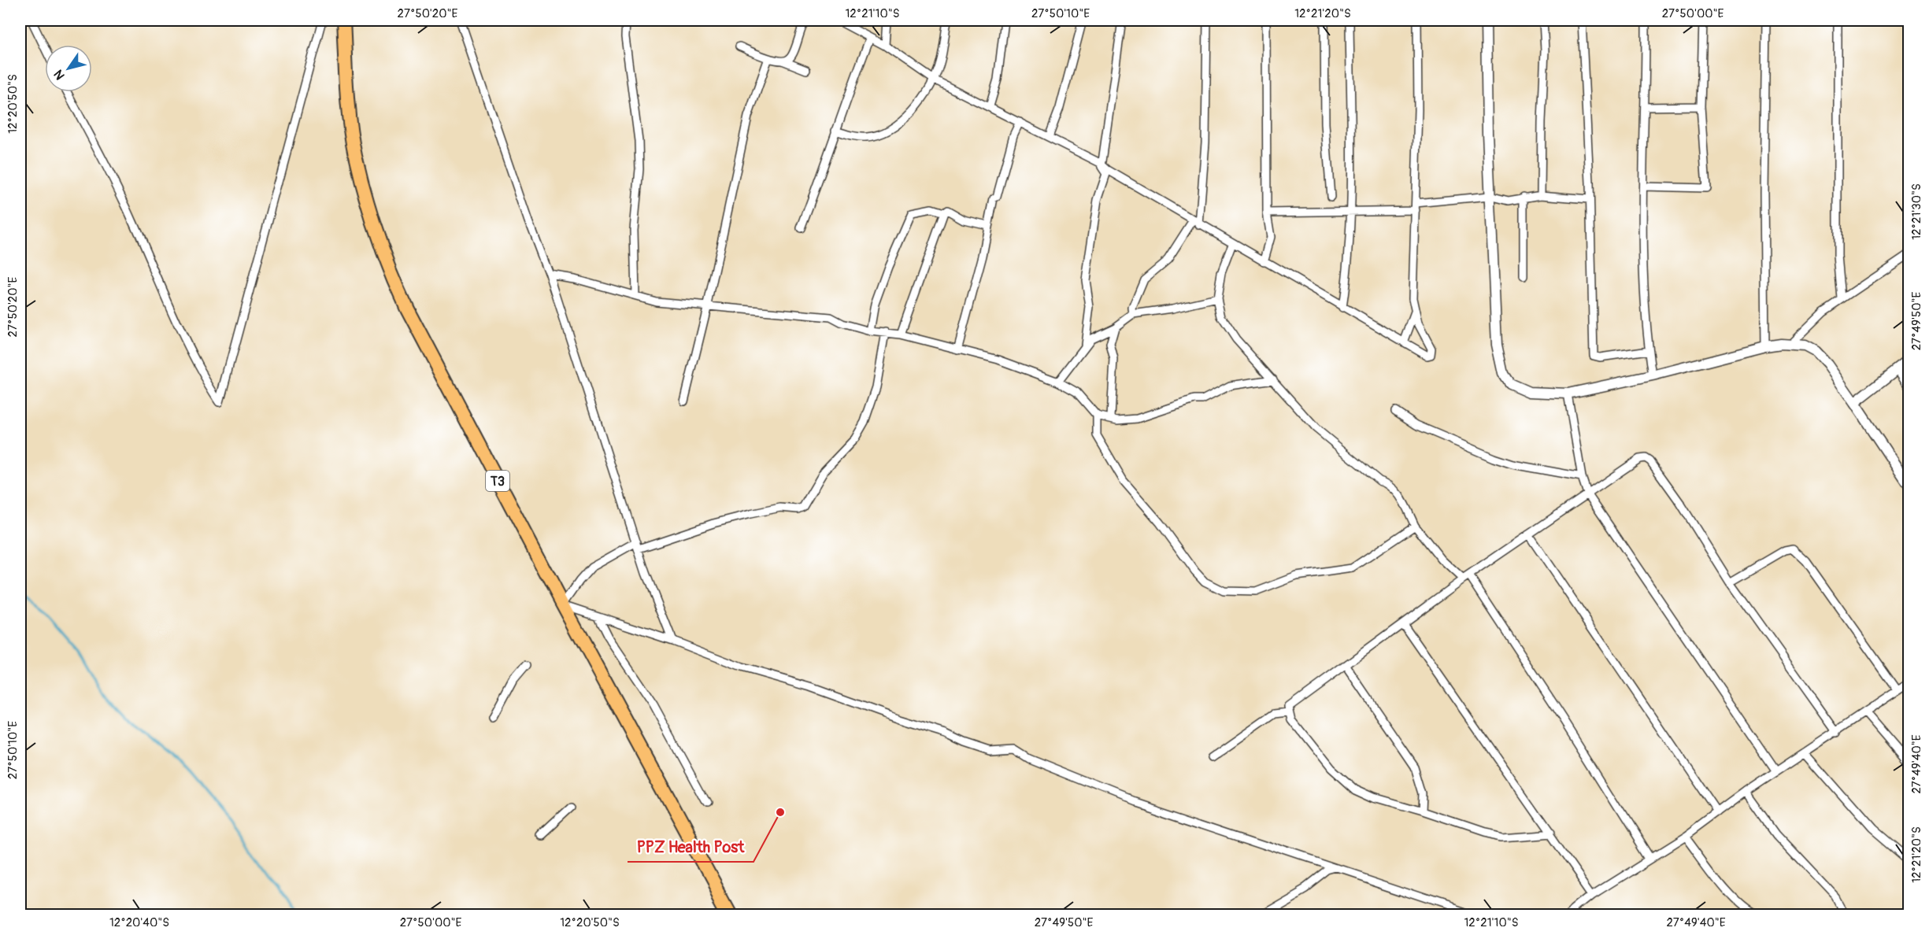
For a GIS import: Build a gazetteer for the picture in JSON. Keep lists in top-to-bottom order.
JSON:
{
  "streets": {
    "highway": ["T3"]
  },
  "places": ["PPZ Health Post"],
  "north": "bottom left",
  "coordinates": [
    "27°50'20\"E",
    "12°21'10\"S",
    "27°50'10\"E",
    "12°21'20\"S",
    "27°50'00\"E",
    "12°20'50\"S",
    "12°21'30\"S",
    "27°49'50\"E",
    "27°49'40\"E",
    "12°20'40\"S"
  ]
}
